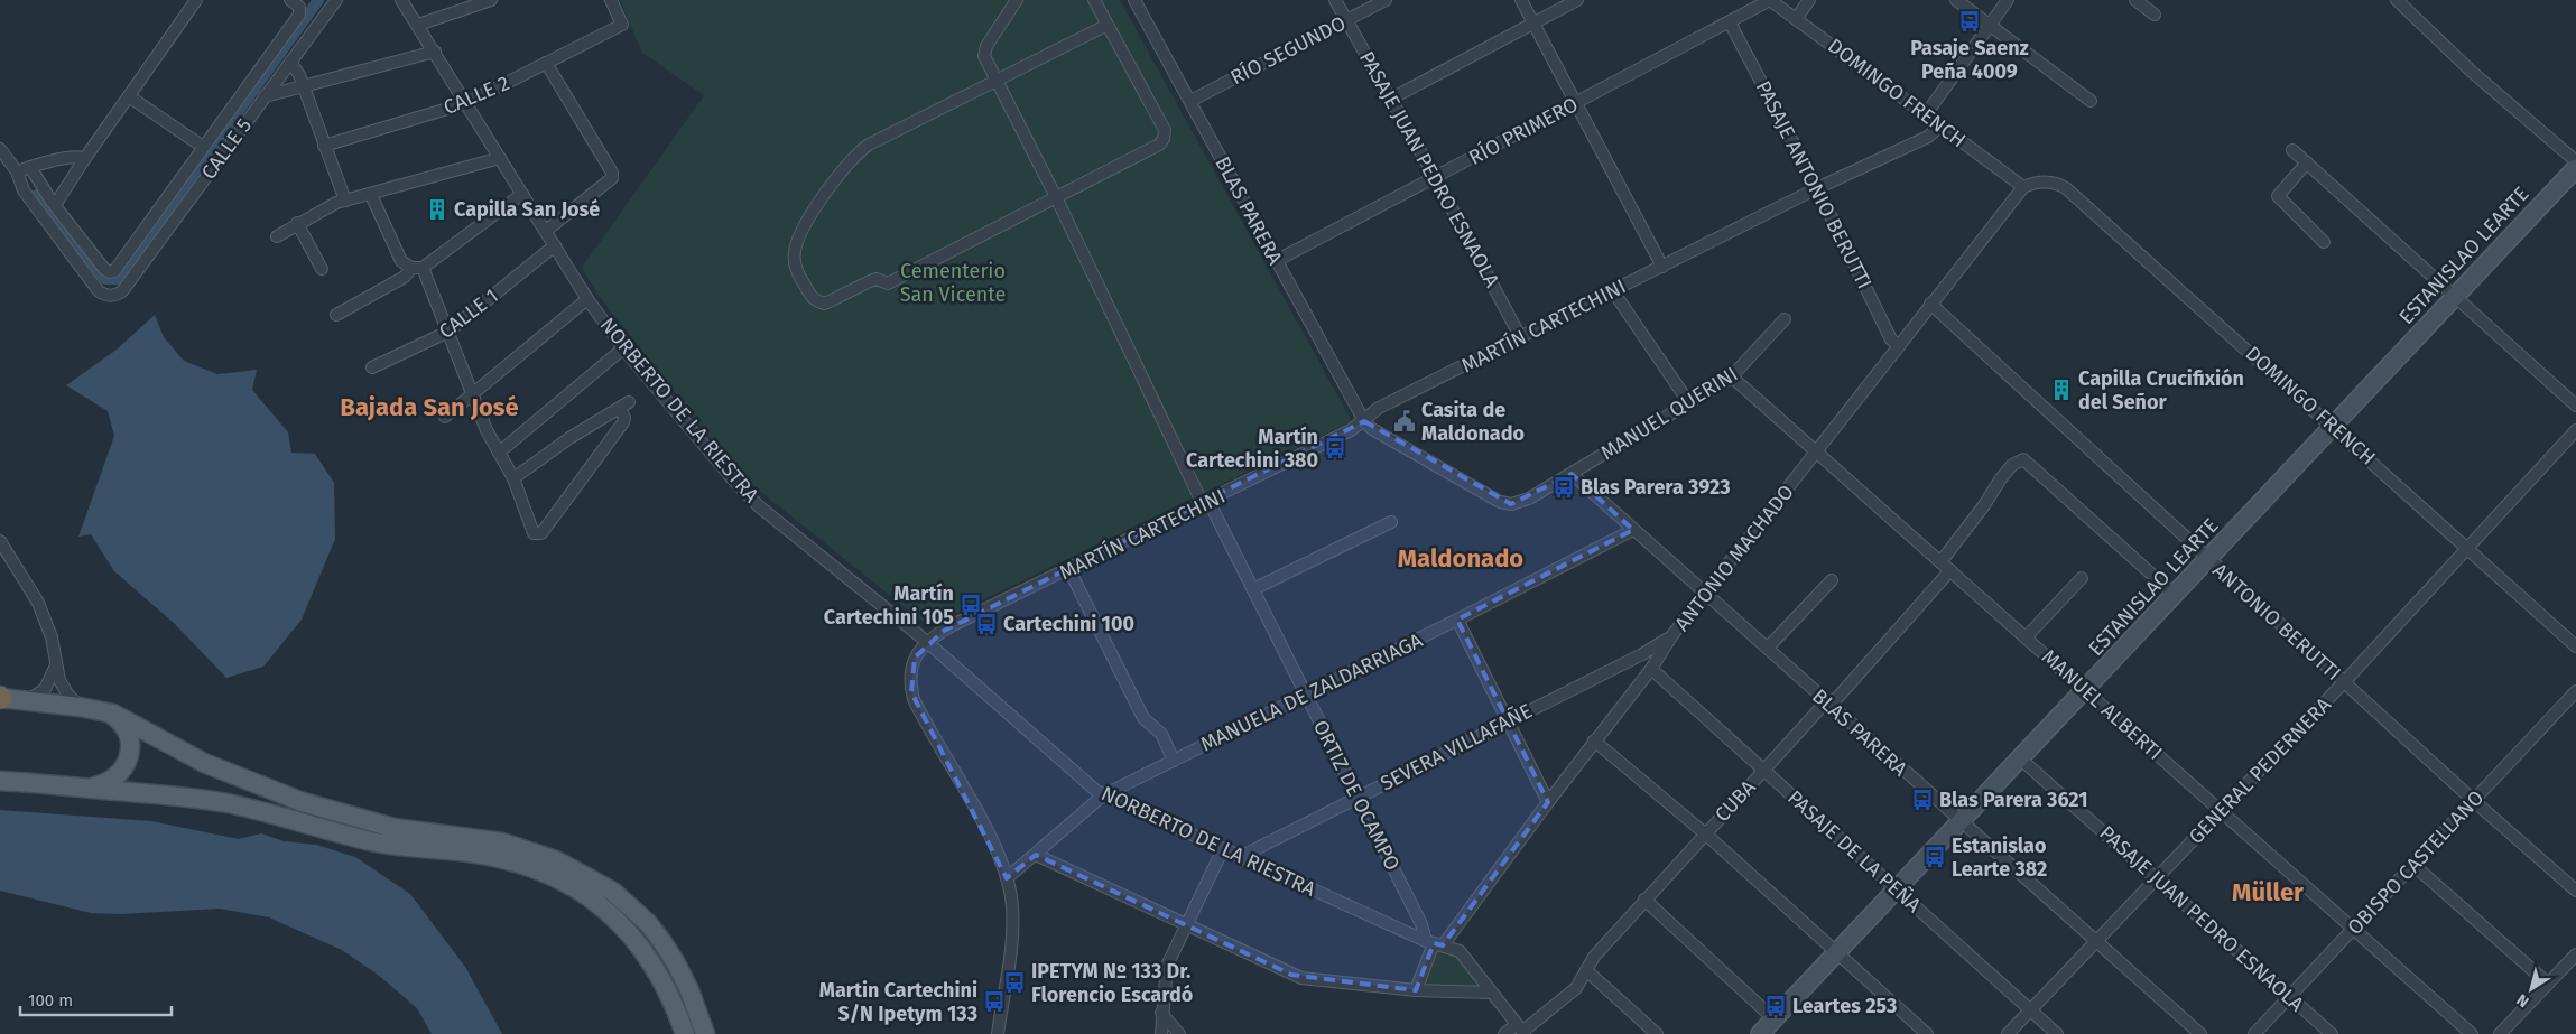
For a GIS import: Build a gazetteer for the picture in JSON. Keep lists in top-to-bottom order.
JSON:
{
  "streets": {
    "street": [
      "RÍO SEGUNDO",
      "DOMINGO FRENCH",
      "CALLE 2",
      "RÍO PRIMERO",
      "CALLE 5",
      "PASAJE JUAN PEDRO ESNAOLA",
      "PASAJE ANTONIO BERUTTI",
      "BLAS PARERA",
      "ESTANISLAO LEARTE",
      "CALLE 1",
      "MARTÍN CARTECHINI",
      "NORBERTO DE LA RIESTRA",
      "MANUEL QUERINI",
      "ANTONIO MACHADO",
      "ANTONIO BERUTTI",
      "MANUELA DE ZALDARRIAGA",
      "MANUEL ALBERTI",
      "SEVERA VILLAFAÑE",
      "GENERAL PEDERNERA",
      "ORTIZ DE OCAMPO",
      "CUBA",
      "PASAJE DE LA PEÑA",
      "OBISPO CASTELLANO"
    ]
  },
  "crossings": [
    ["RÍO SEGUNDO", "PASAJE JUAN PEDRO ESNAOLA"],
    ["RÍO SEGUNDO", "BLAS PARERA"],
    ["DOMINGO FRENCH", "RÍO PRIMERO"],
    ["DOMINGO FRENCH", "ESTANISLAO LEARTE"],
    ["DOMINGO FRENCH", "MARTÍN CARTECHINI"],
    ["DOMINGO FRENCH", "ANTONIO MACHADO"],
    ["DOMINGO FRENCH", "GENERAL PEDERNERA"],
    ["CALLE 2", "NORBERTO DE LA RIESTRA"],
    ["RÍO PRIMERO", "PASAJE JUAN PEDRO ESNAOLA"],
    ["RÍO PRIMERO", "PASAJE ANTONIO BERUTTI"],
    ["RÍO PRIMERO", "BLAS PARERA"],
    ["PASAJE JUAN PEDRO ESNAOLA", "ESTANISLAO LEARTE"],
    ["PASAJE JUAN PEDRO ESNAOLA", "MARTÍN CARTECHINI"],
    ["PASAJE JUAN PEDRO ESNAOLA", "GENERAL PEDERNERA"],
    ["PASAJE JUAN PEDRO ESNAOLA", "OBISPO CASTELLANO"],
    ["PASAJE ANTONIO BERUTTI", "MARTÍN CARTECHINI"],
    ["PASAJE ANTONIO BERUTTI", "ANTONIO MACHADO"],
    ["BLAS PARERA", "ESTANISLAO LEARTE"],
    ["BLAS PARERA", "MARTÍN CARTECHINI"],
    ["BLAS PARERA", "MANUEL QUERINI"],
    ["BLAS PARERA", "ANTONIO MACHADO"],
    ["BLAS PARERA", "MANUELA DE ZALDARRIAGA"],
    ["BLAS PARERA", "GENERAL PEDERNERA"],
    ["BLAS PARERA", "CUBA"],
    ["ESTANISLAO LEARTE", "ANTONIO BERUTTI"],
    ["ESTANISLAO LEARTE", "MANUEL ALBERTI"],
    ["ESTANISLAO LEARTE", "PASAJE DE LA PEÑA"],
    ["CALLE 1", "NORBERTO DE LA RIESTRA"],
    ["MARTÍN CARTECHINI", "NORBERTO DE LA RIESTRA"],
    ["MARTÍN CARTECHINI", "MANUEL QUERINI"],
    ["MARTÍN CARTECHINI", "MANUELA DE ZALDARRIAGA"],
    ["MARTÍN CARTECHINI", "ORTIZ DE OCAMPO"],
    ["NORBERTO DE LA RIESTRA", "ANTONIO MACHADO"],
    ["NORBERTO DE LA RIESTRA", "MANUELA DE ZALDARRIAGA"],
    ["NORBERTO DE LA RIESTRA", "SEVERA VILLAFAÑE"],
    ["NORBERTO DE LA RIESTRA", "ORTIZ DE OCAMPO"],
    ["NORBERTO DE LA RIESTRA", "CUBA"],
    ["MANUEL QUERINI", "MANUEL ALBERTI"],
    ["ANTONIO MACHADO", "ANTONIO BERUTTI"],
    ["ANTONIO MACHADO", "MANUEL ALBERTI"],
    ["ANTONIO MACHADO", "SEVERA VILLAFAÑE"],
    ["ANTONIO MACHADO", "ORTIZ DE OCAMPO"],
    ["ANTONIO MACHADO", "PASAJE DE LA PEÑA"],
    ["ANTONIO BERUTTI", "GENERAL PEDERNERA"],
    ["ANTONIO BERUTTI", "OBISPO CASTELLANO"],
    ["MANUELA DE ZALDARRIAGA", "ORTIZ DE OCAMPO"],
    ["MANUEL ALBERTI", "GENERAL PEDERNERA"],
    ["MANUEL ALBERTI", "CUBA"],
    ["MANUEL ALBERTI", "OBISPO CASTELLANO"],
    ["SEVERA VILLAFAÑE", "ORTIZ DE OCAMPO"],
    ["GENERAL PEDERNERA", "PASAJE DE LA PEÑA"],
    ["CUBA", "PASAJE DE LA PEÑA"]
  ],
  "districts": ["Bajada San José", "Maldonado", "Müller"],
  "parks": ["Cementerio San Vicente"],
  "places": {
    "bus stop": [
      "Pasaje Saenz Peña 4009",
      "Martín Cartechini 380",
      "Blas Parera 3923",
      "Martín Cartechini 105",
      "Cartechini 100",
      "Blas Parera 3621",
      "Estanislao Learte 382",
      "IPETYM Nº 133 Dr. Florencio Escardó",
      "Martin Cartechini S/N Ipetym 133",
      "Leartes 253"
    ],
    "building": ["Capilla San José", "Capilla Crucifixión del Señor"],
    "public building": ["Casita de Maldonado"]
  },
  "scale_bar": "100 m",
  "north": "bottom left"
}
